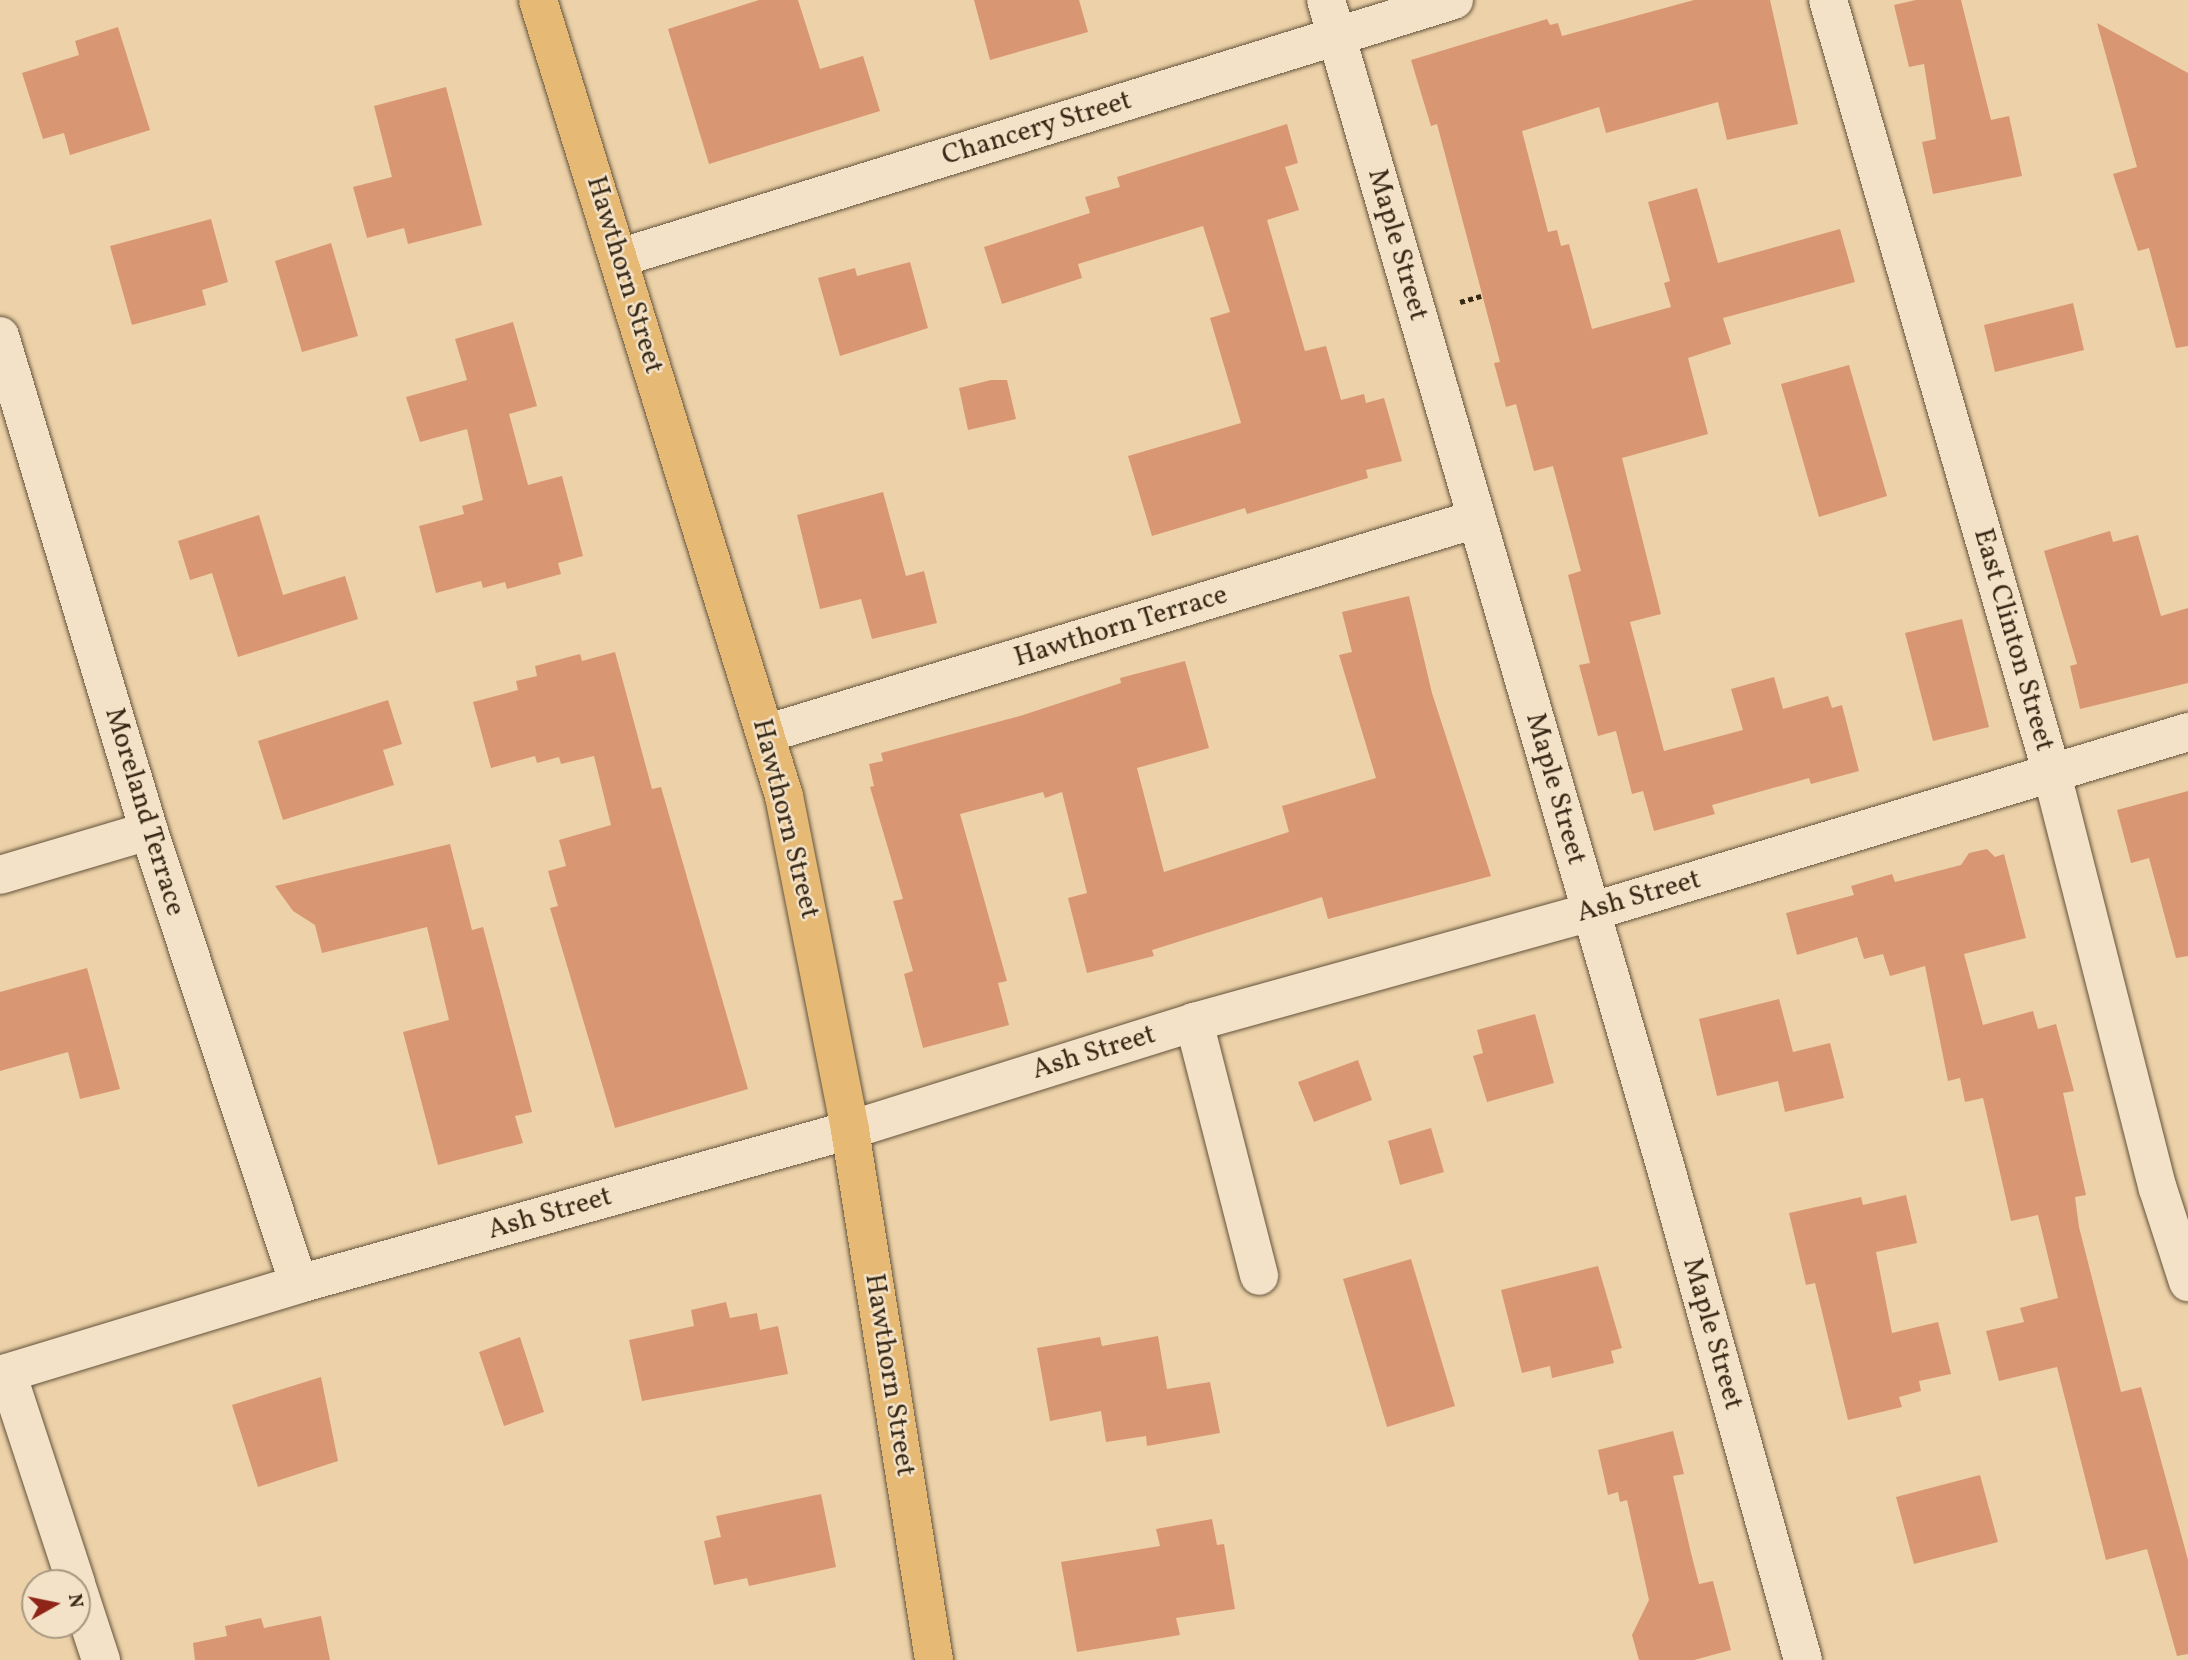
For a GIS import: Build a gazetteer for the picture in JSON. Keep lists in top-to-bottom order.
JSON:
{
  "streets": {
    "main road": ["Hawthorn Street"],
    "street": [
      "Chancery Street",
      "Maple Street",
      "Hawthorn Terrace",
      "East Clinton Street",
      "Moreland Terrace",
      "Ash Street"
    ]
  },
  "crossings": [
    ["Chancery Street", "Maple Street"],
    ["Chancery Street", "Hawthorn Street"],
    ["Maple Street", "Hawthorn Terrace"],
    ["Maple Street", "Ash Street"],
    ["Hawthorn Street", "Hawthorn Terrace"],
    ["Hawthorn Street", "Ash Street"],
    ["East Clinton Street", "Ash Street"],
    ["Moreland Terrace", "Ash Street"]
  ],
  "north": "right"
}
